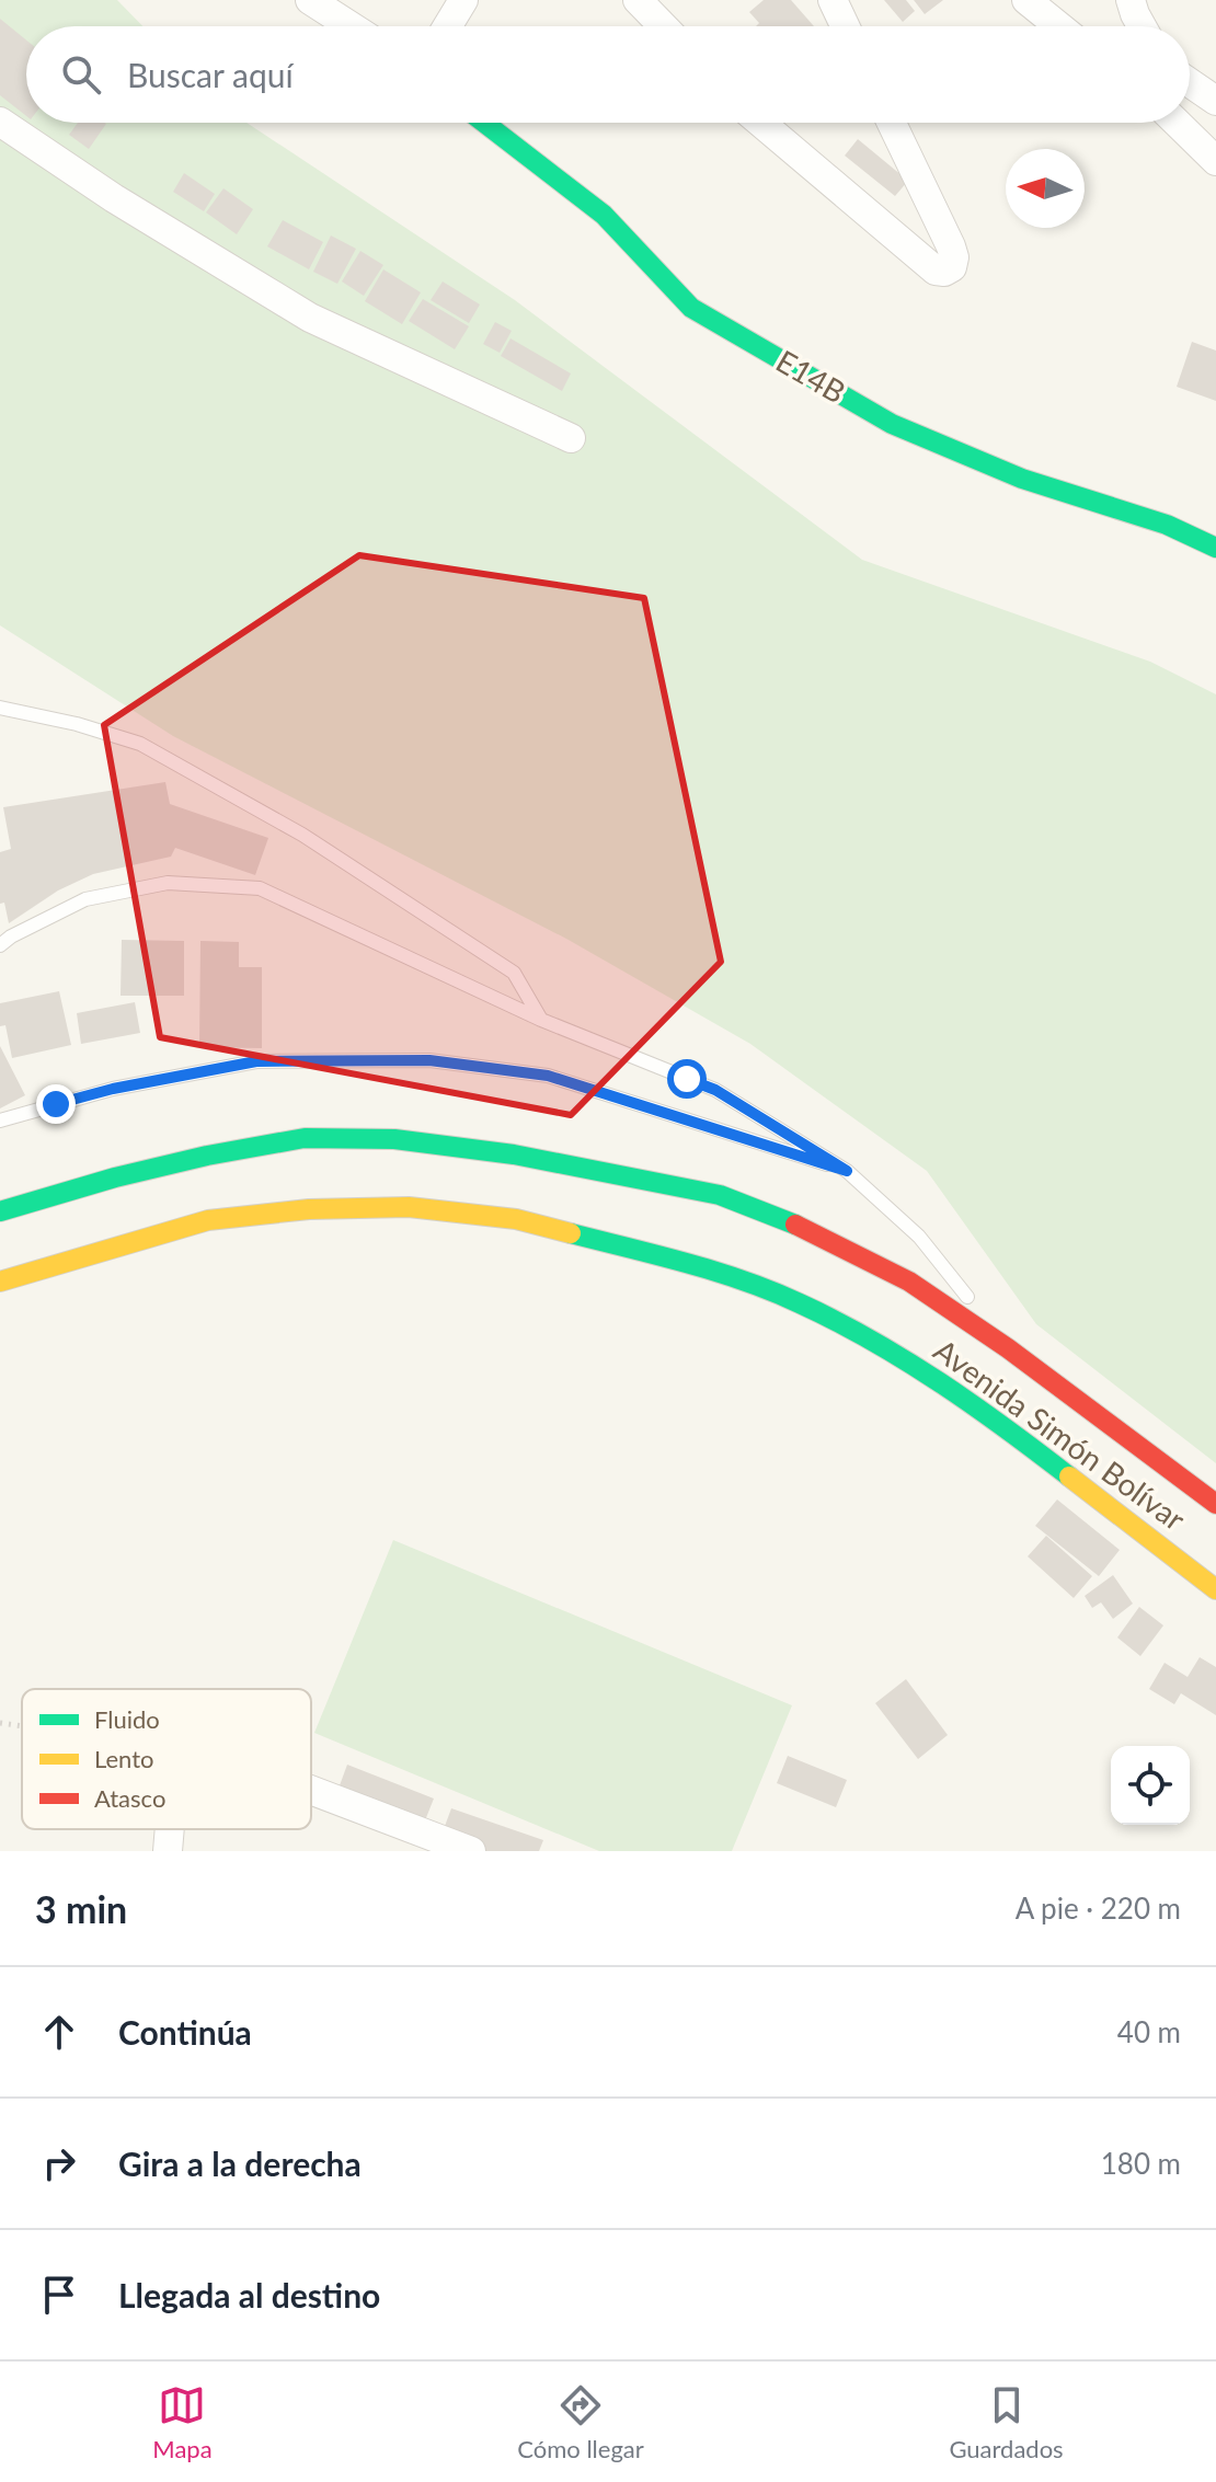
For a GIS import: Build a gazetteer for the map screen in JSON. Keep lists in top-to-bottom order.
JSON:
{
  "streets": {
    "main road": ["E14B", "Avenida Simón Bolívar"]
  },
  "legend": ["Fluido", "Lento", "Atasco"],
  "north": "left",
  "page": {
    "search": "Buscar aquí",
    "heading": ["3 min", "A pie · 220 m"],
    "list": [
      ["Continúa", "40 m"],
      ["Gira a la derecha", "180 m"],
      "Llegada al destino"
    ],
    "nav": ["Mapa", "Cómo llegar", "Guardados"]
  }
}
